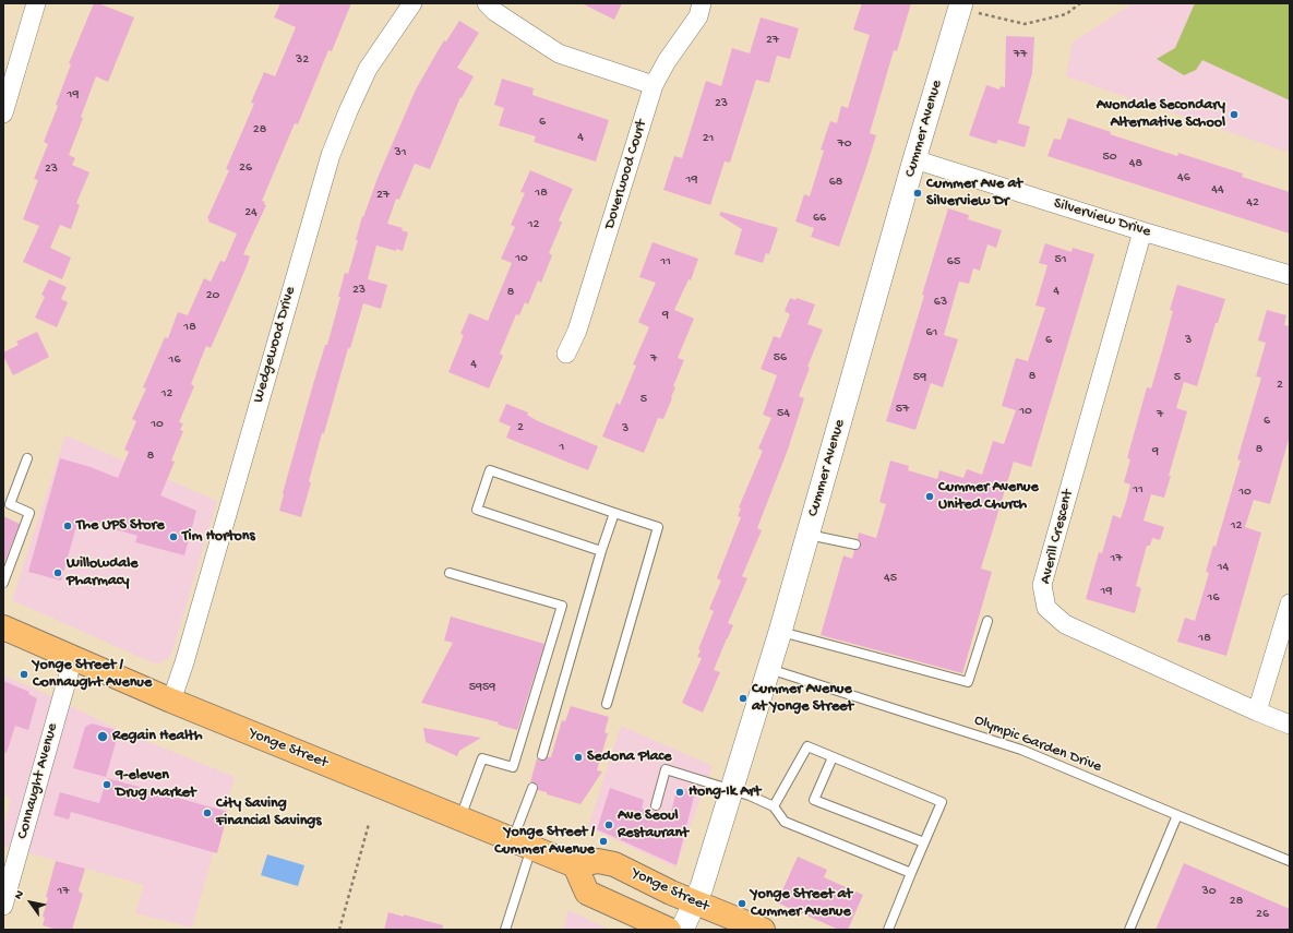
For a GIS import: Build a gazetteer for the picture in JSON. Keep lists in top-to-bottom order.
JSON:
{
  "streets": {
    "main road": ["Yonge Street"],
    "street": [
      "Cummer Avenue",
      "Doverwood Court",
      "Silverview Drive",
      "Wedgewood Drive",
      "Averill Crescent",
      "Connaught Avenue"
    ],
    "lane": ["Olympic Garden Drive"]
  },
  "crossings": [
    ["Cummer Avenue", "Silverview Drive"],
    ["Cummer Avenue", "Olympic Garden Drive"],
    ["Cummer Avenue", "Yonge Street"],
    ["Silverview Drive", "Averill Crescent"],
    ["Wedgewood Drive", "Yonge Street"],
    ["Yonge Street", "Connaught Avenue"]
  ],
  "places": [
    "Avondale Secondary Alternative School",
    "Cummer Ave at Silverview Dr",
    "Cummer Avenue United Church",
    "The UPS Store",
    "Tim Hortons",
    "Willowdale Pharmacy",
    "Yonge Street / Connaught Avenue",
    "Cummer Avenue at Yonge Street",
    "Regain Health",
    "Sedona Place",
    "9-eleven Drug Market",
    "Hong-Ik Art",
    "City Saving Financial Savings",
    "Ave Seoul Restaurant",
    "Yonge Street / Cummer Avenue",
    "Yonge Street at Cummer Avenue"
  ],
  "house_numbers": [
    "27",
    "77",
    "32",
    "19",
    "23",
    "6",
    "28",
    "4",
    "21",
    "70",
    "31",
    "50",
    "48",
    "26",
    "23",
    "46",
    "19",
    "68",
    "44",
    "18",
    "27",
    "42",
    "24",
    "66",
    "12",
    "10",
    "51",
    "11",
    "65",
    "23",
    "4",
    "8",
    "20",
    "63",
    "9",
    "18",
    "61",
    "6",
    "3",
    "56",
    "7",
    "16",
    "4",
    "8",
    "59",
    "5",
    "2",
    "12",
    "5",
    "57",
    "10",
    "54",
    "7",
    "6",
    "10",
    "2",
    "3",
    "1",
    "8",
    "9",
    "8",
    "11",
    "10",
    "12",
    "17",
    "14",
    "45",
    "19",
    "16",
    "18",
    "5959",
    "17",
    "30",
    "28",
    "26"
  ],
  "north": "top left"
}
